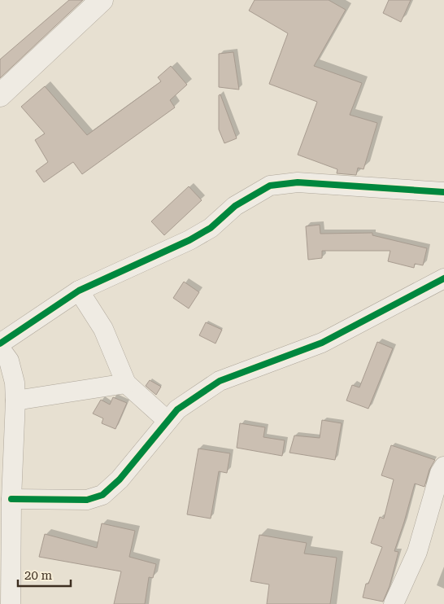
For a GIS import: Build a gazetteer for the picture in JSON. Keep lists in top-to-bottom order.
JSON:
{
  "scale_bar": "20 m"
}
